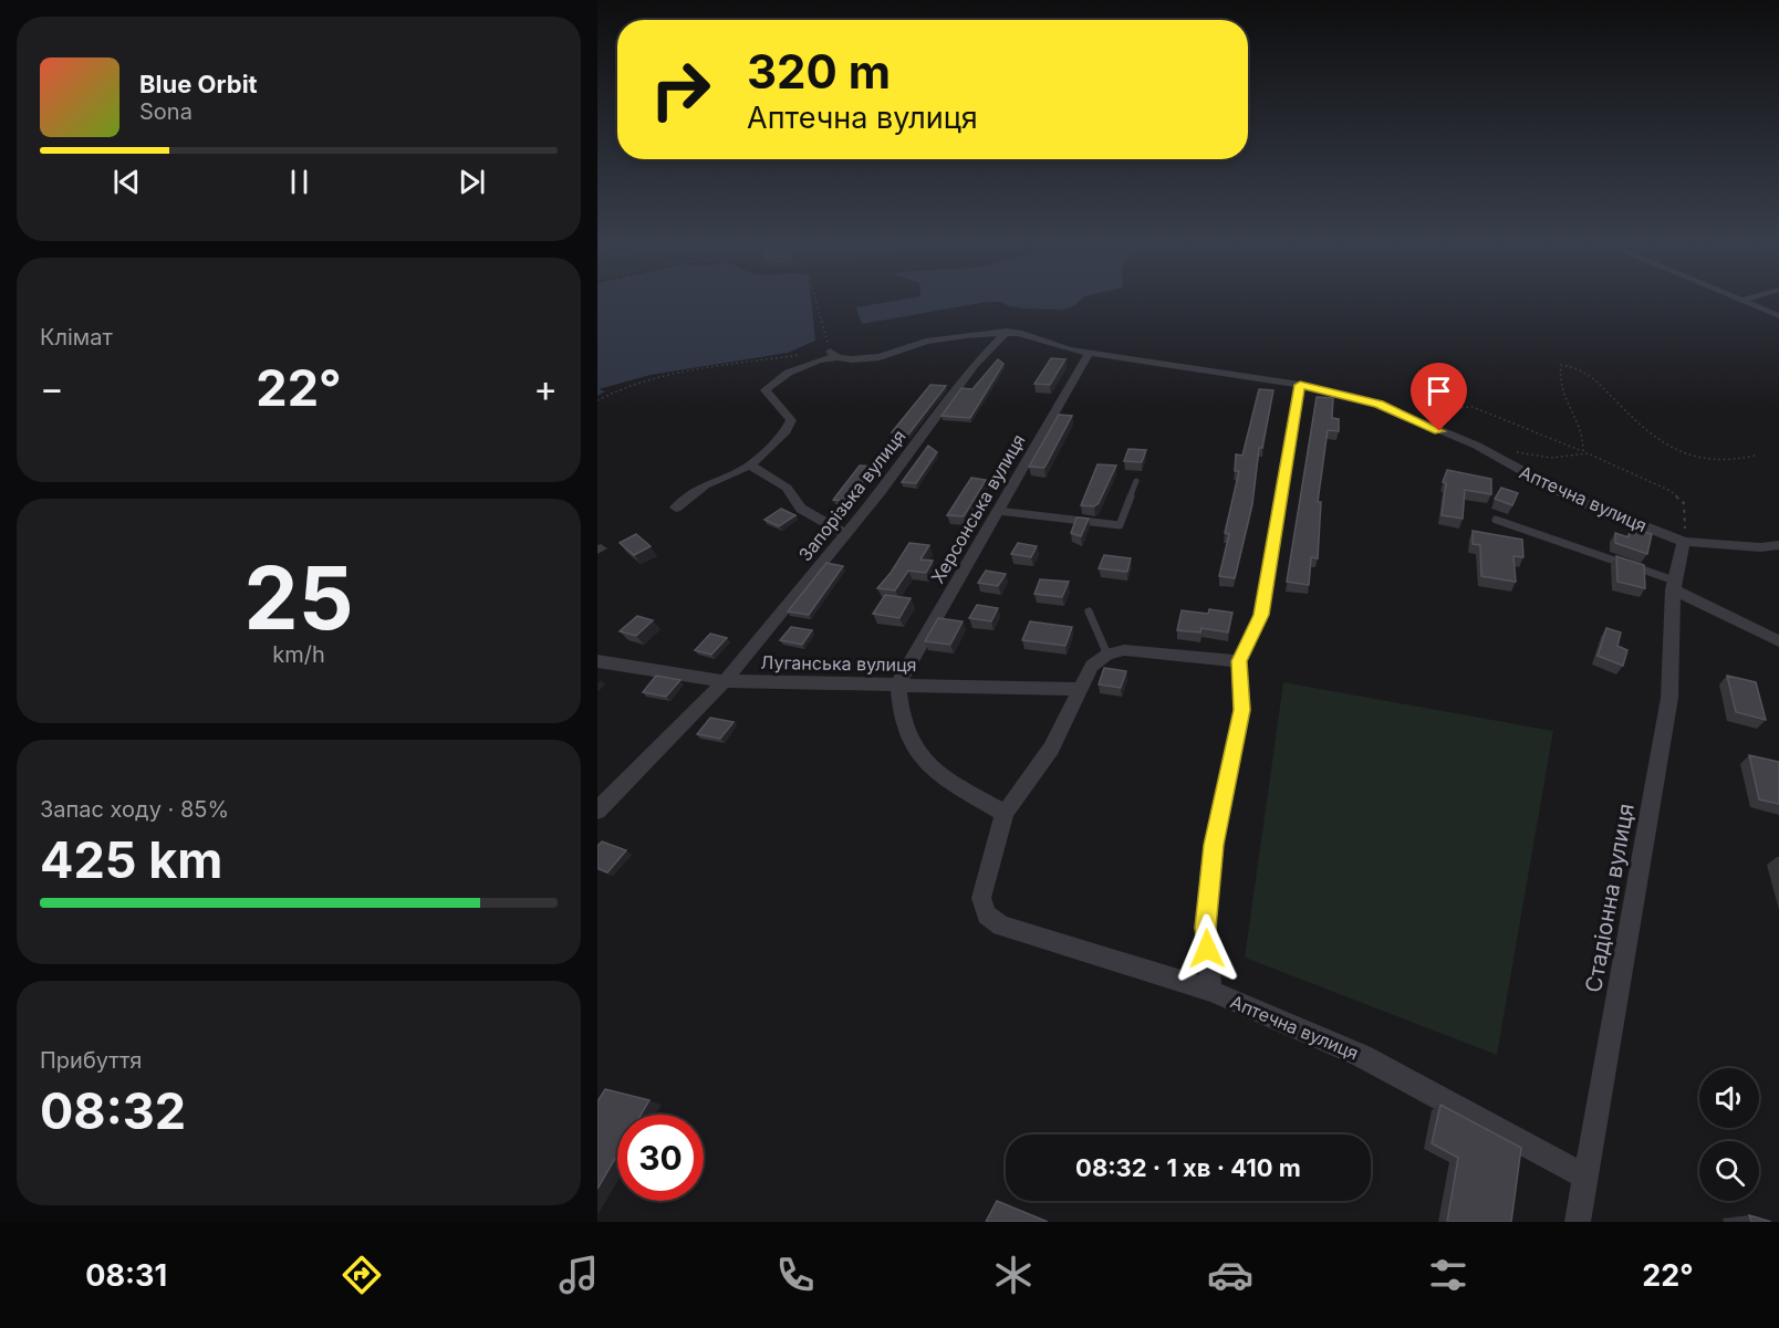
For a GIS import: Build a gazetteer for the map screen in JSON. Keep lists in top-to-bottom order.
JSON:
{
  "streets": {
    "street": [
      "Запорізька вулиця",
      "Аптечна вулиця",
      "Херсонська вулиця",
      "Луганська вулиця",
      "Стадіонна вулиця"
    ]
  },
  "crossings": [
    ["Запорізька вулиця", "Луганська вулиця"],
    ["Аптечна вулиця", "Стадіонна вулиця"],
    ["Херсонська вулиця", "Луганська вулиця"]
  ],
  "page": {
    "turn": ["320 m", "Аптечна вулиця"],
    "song": ["Blue Orbit", "Sona"],
    "tile": [
      "Клімат",
      ["25", "km/h"],
      ["Запас ходу · 85%", "425 km"],
      ["Прибуття", "08:32"]
    ],
    "heat": ["−", "22°", "+"],
    "limit": "30",
    "trip": "08:32 · 1 хв · 410 m",
    "tabs": ["08:31", "22°"]
  }
}
